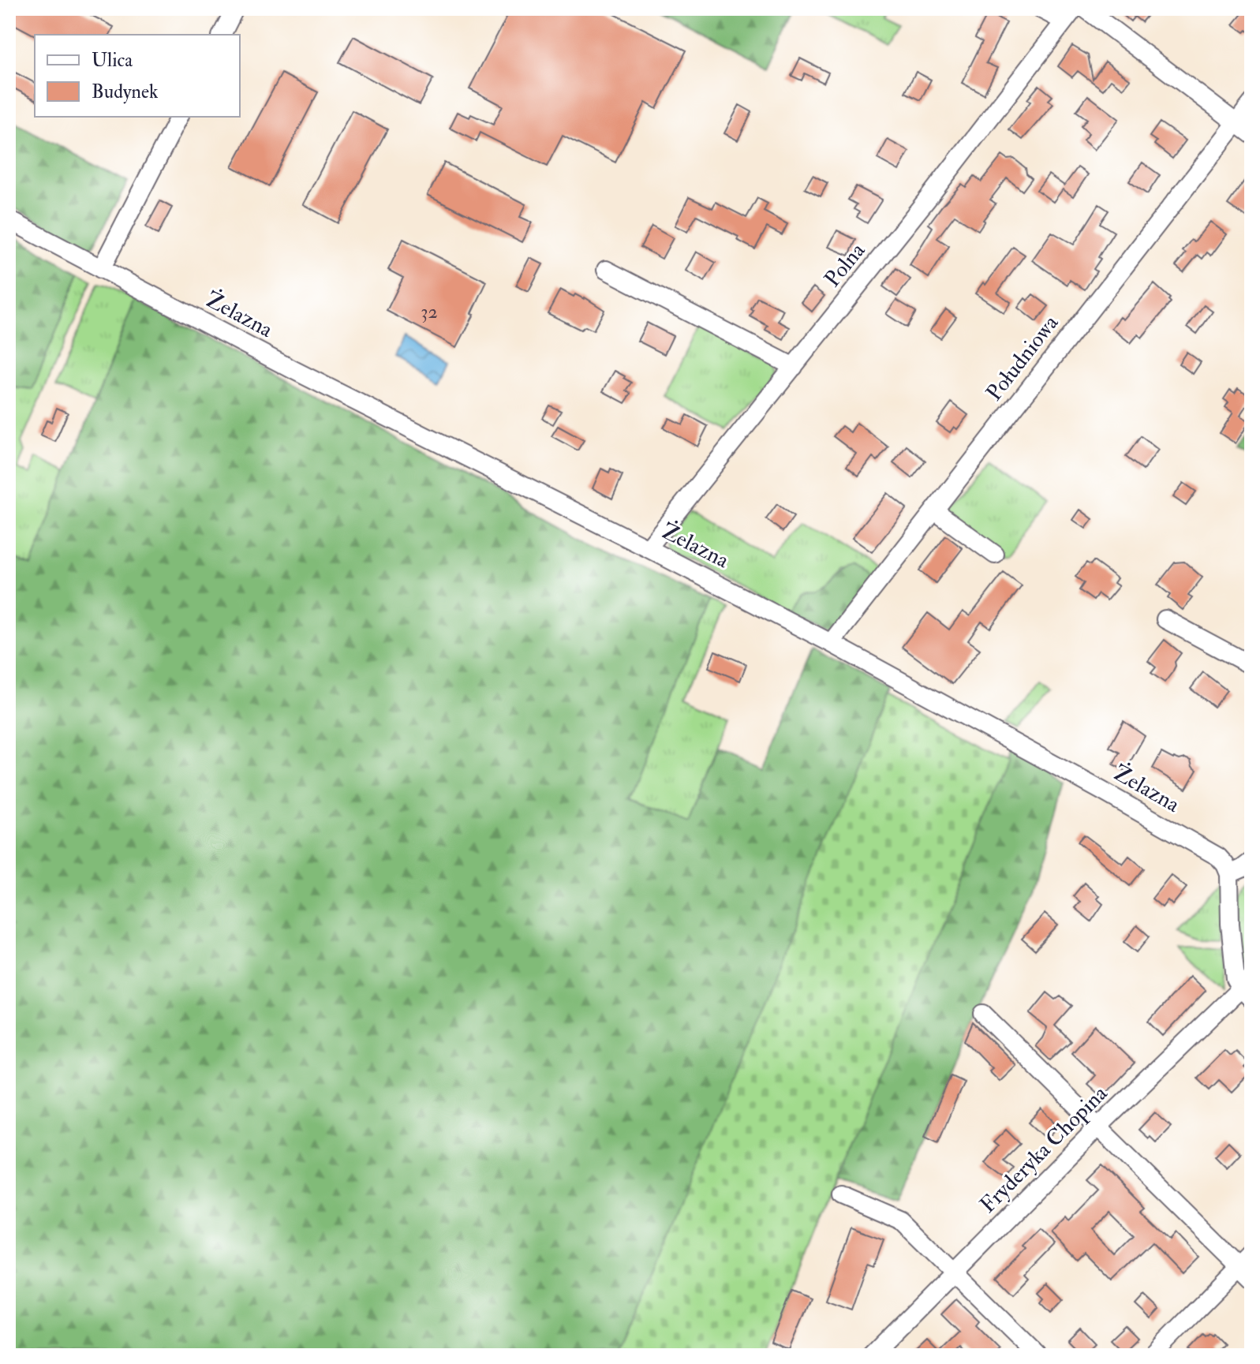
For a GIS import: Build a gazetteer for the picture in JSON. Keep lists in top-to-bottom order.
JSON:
{
  "streets": {
    "street": [
      "Polna",
      "Żelazna",
      "Południowa",
      "Fryderyka Chopina"
    ]
  },
  "crossings": [
    ["Polna", "Żelazna"],
    ["Żelazna", "Południowa"]
  ],
  "house_numbers": ["32"],
  "legend": ["Ulica", "Budynek"]
}
